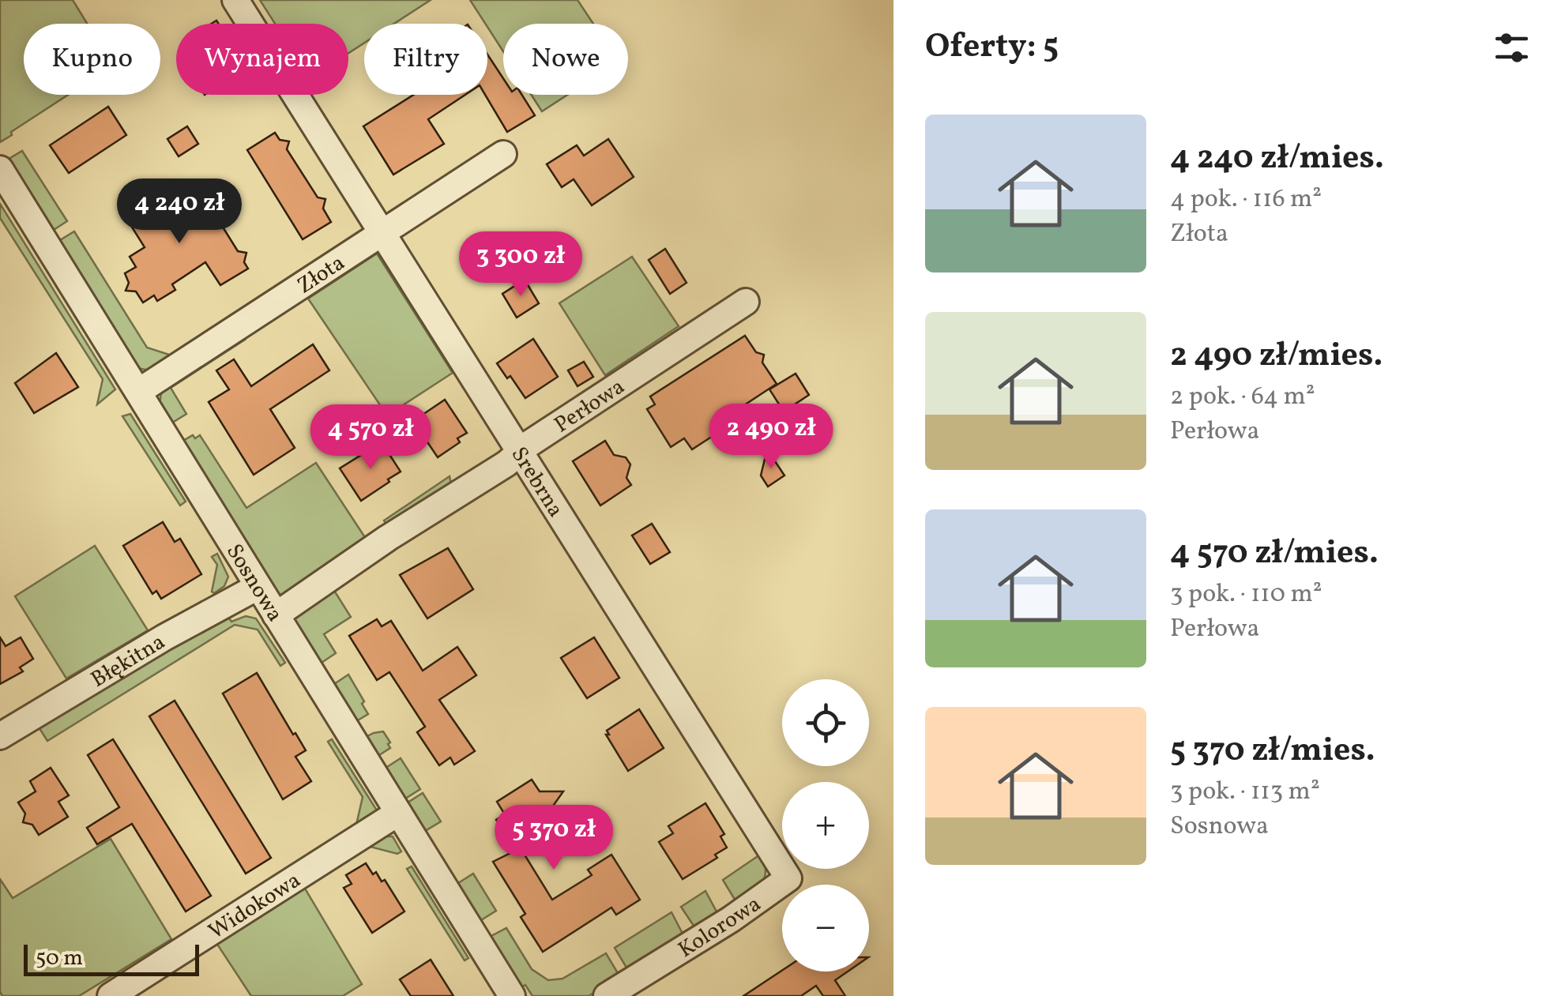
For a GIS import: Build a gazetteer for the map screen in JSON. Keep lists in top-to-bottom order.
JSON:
{
  "streets": {
    "street": [
      "Złota",
      "Perłowa",
      "Srebrna",
      "Sosnowa",
      "Błękitna",
      "Widokowa",
      "Kolorowa"
    ]
  },
  "crossings": [
    ["Złota", "Srebrna"],
    ["Złota", "Sosnowa"],
    ["Perłowa", "Srebrna"],
    ["Perłowa", "Sosnowa"],
    ["Srebrna", "Kolorowa"],
    ["Sosnowa", "Błękitna"],
    ["Sosnowa", "Widokowa"]
  ],
  "scale_bar": "50 m",
  "page": {
    "heading": "Oferty: 5",
    "chip": [
      "Kupno",
      "Wynajem",
      "Filtry",
      "Nowe"
    ],
    "list": [
      {
        "name": "4 240 zł/mies.",
        "note": "4 pok. · 116 m² · Złota"
      },
      {
        "name": "2 490 zł/mies.",
        "note": "2 pok. · 64 m² · Perłowa"
      },
      {
        "name": "4 570 zł/mies.",
        "note": "3 pok. · 110 m² · Perłowa"
      },
      {
        "name": "5 370 zł/mies.",
        "note": "3 pok. · 113 m² · Sosnowa"
      }
    ],
    "price": [
      "4 240 zł",
      "3 300 zł",
      "2 490 zł",
      "4 570 zł",
      "5 370 zł"
    ],
    "map_buttons": ["+", "−"],
    "scale": "50 m"
  }
}
